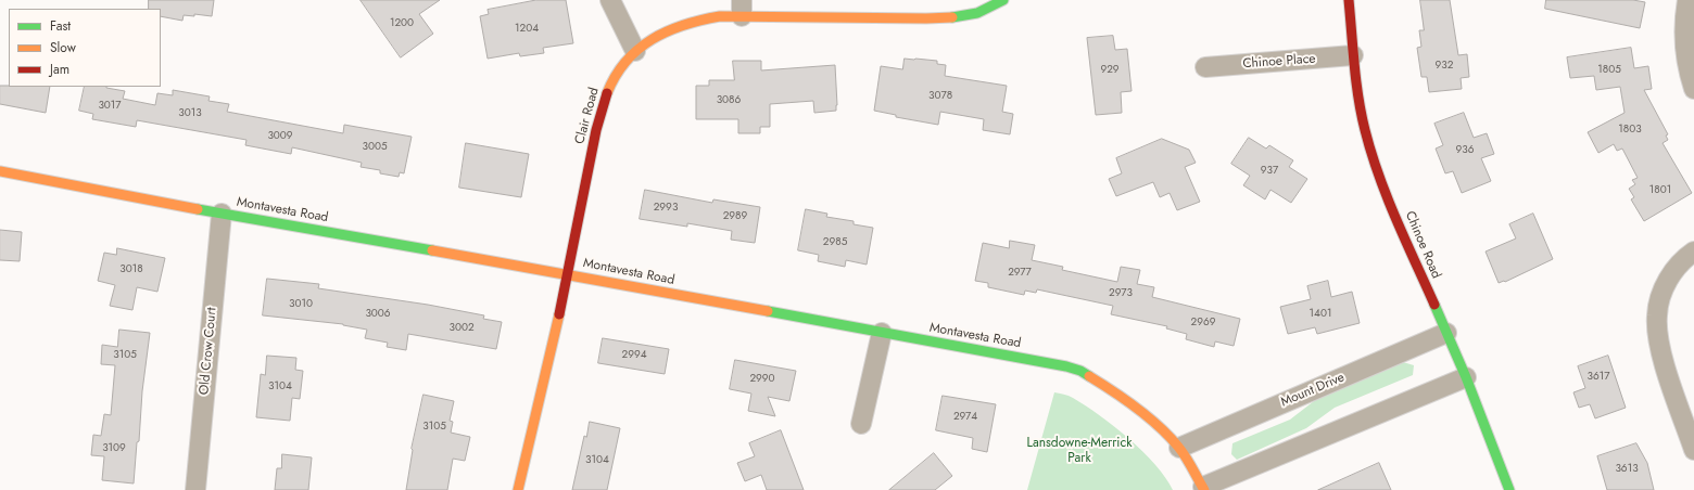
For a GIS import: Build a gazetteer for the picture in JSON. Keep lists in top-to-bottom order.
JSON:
{
  "streets": {
    "street": [
      "Chinoe Place",
      "Clair Road",
      "Montavesta Road",
      "Chinoe Road",
      "Old Crow Court",
      "Mount Drive"
    ]
  },
  "crossings": [
    ["Chinoe Place", "Chinoe Road"],
    ["Clair Road", "Montavesta Road"],
    ["Montavesta Road", "Old Crow Court"],
    ["Montavesta Road", "Mount Drive"],
    ["Chinoe Road", "Mount Drive"]
  ],
  "parks": ["Lansdowne-Merrick Park"],
  "house_numbers": [
    "1200",
    "1204",
    "932",
    "929",
    "1805",
    "3078",
    "3086",
    "3017",
    "3013",
    "1803",
    "3009",
    "3005",
    "936",
    "937",
    "1801",
    "2993",
    "2989",
    "2985",
    "3018",
    "2977",
    "2973",
    "3010",
    "3006",
    "1401",
    "2969",
    "3002",
    "3105",
    "2994",
    "3617",
    "2990",
    "3104",
    "2974",
    "3105",
    "3109",
    "3104",
    "3613"
  ],
  "legend": ["Fast", "Slow", "Jam"]
}
